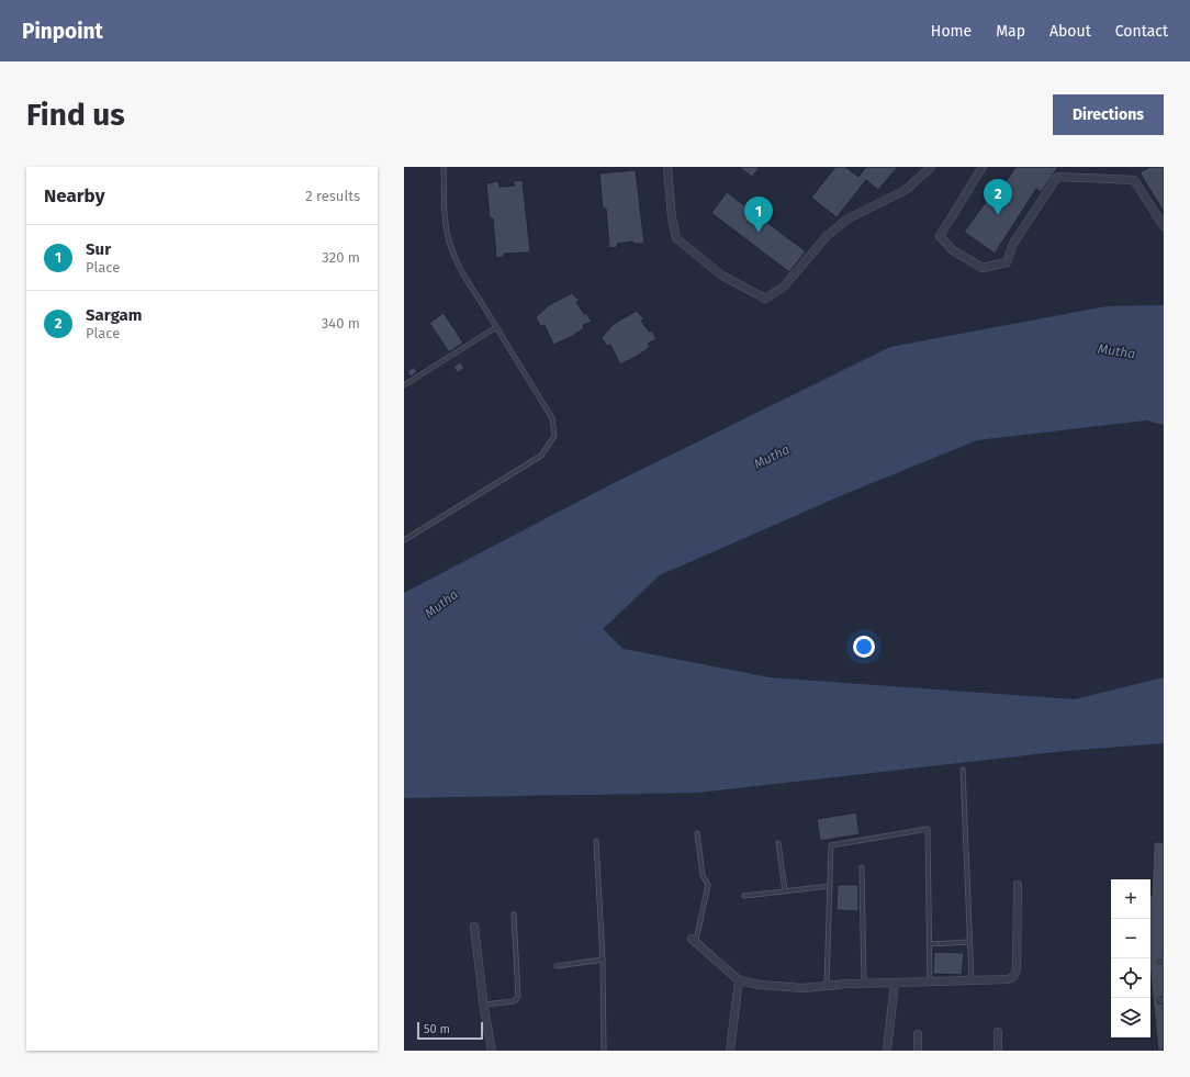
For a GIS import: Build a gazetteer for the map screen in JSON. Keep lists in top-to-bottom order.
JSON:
{
  "water": ["Mutha"],
  "scale_bar": "50 m",
  "page": {
    "header": "Pinpoint",
    "nav": [
      "Home",
      "Map",
      "About",
      "Contact"
    ],
    "buttons": "Directions",
    "title": "Find us",
    "heading": ["Nearby", "2 results"],
    "pins": ["2", "1"],
    "list": [
      {
        "mark": "1",
        "name": "Sur",
        "note": "Place",
        "value": "320 m"
      },
      {
        "mark": "2",
        "name": "Sargam",
        "note": "Place",
        "value": "340 m"
      }
    ],
    "map_buttons": ["+", "−"],
    "scale": "50 m"
  }
}
